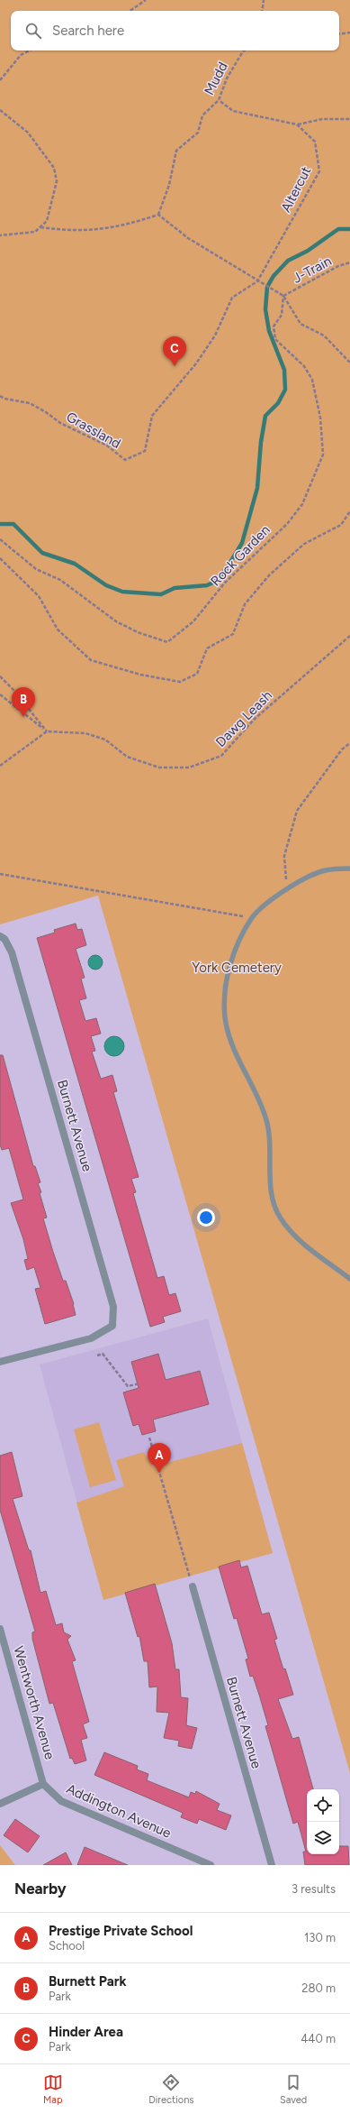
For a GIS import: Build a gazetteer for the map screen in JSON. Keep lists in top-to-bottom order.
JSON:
{
  "streets": {
    "street": ["Burnett Avenue", "Wentworth Avenue", "Addington Avenue"],
    "path": [
      "Mudd",
      "Altercut",
      "J-Train",
      "Grassland",
      "Rock Garden",
      "Dawg Leash"
    ]
  },
  "crossings": [
    ["Altercut", "Grassland"],
    ["J-Train", "Rock Garden"],
    ["Wentworth Avenue", "Addington Avenue"]
  ],
  "parks": ["York Cemetery"],
  "page": {
    "search": "Search here",
    "pins": ["C", "B", "A"],
    "heading": ["Nearby", "3 results"],
    "list": [
      {
        "mark": "A",
        "name": "Prestige Private School",
        "note": "School",
        "value": "130 m"
      },
      {
        "mark": "B",
        "name": "Burnett Park",
        "note": "Park",
        "value": "280 m"
      },
      {
        "mark": "C",
        "name": "Hinder Area",
        "note": "Park",
        "value": "440 m"
      }
    ],
    "nav": ["Map", "Directions", "Saved"]
  }
}
